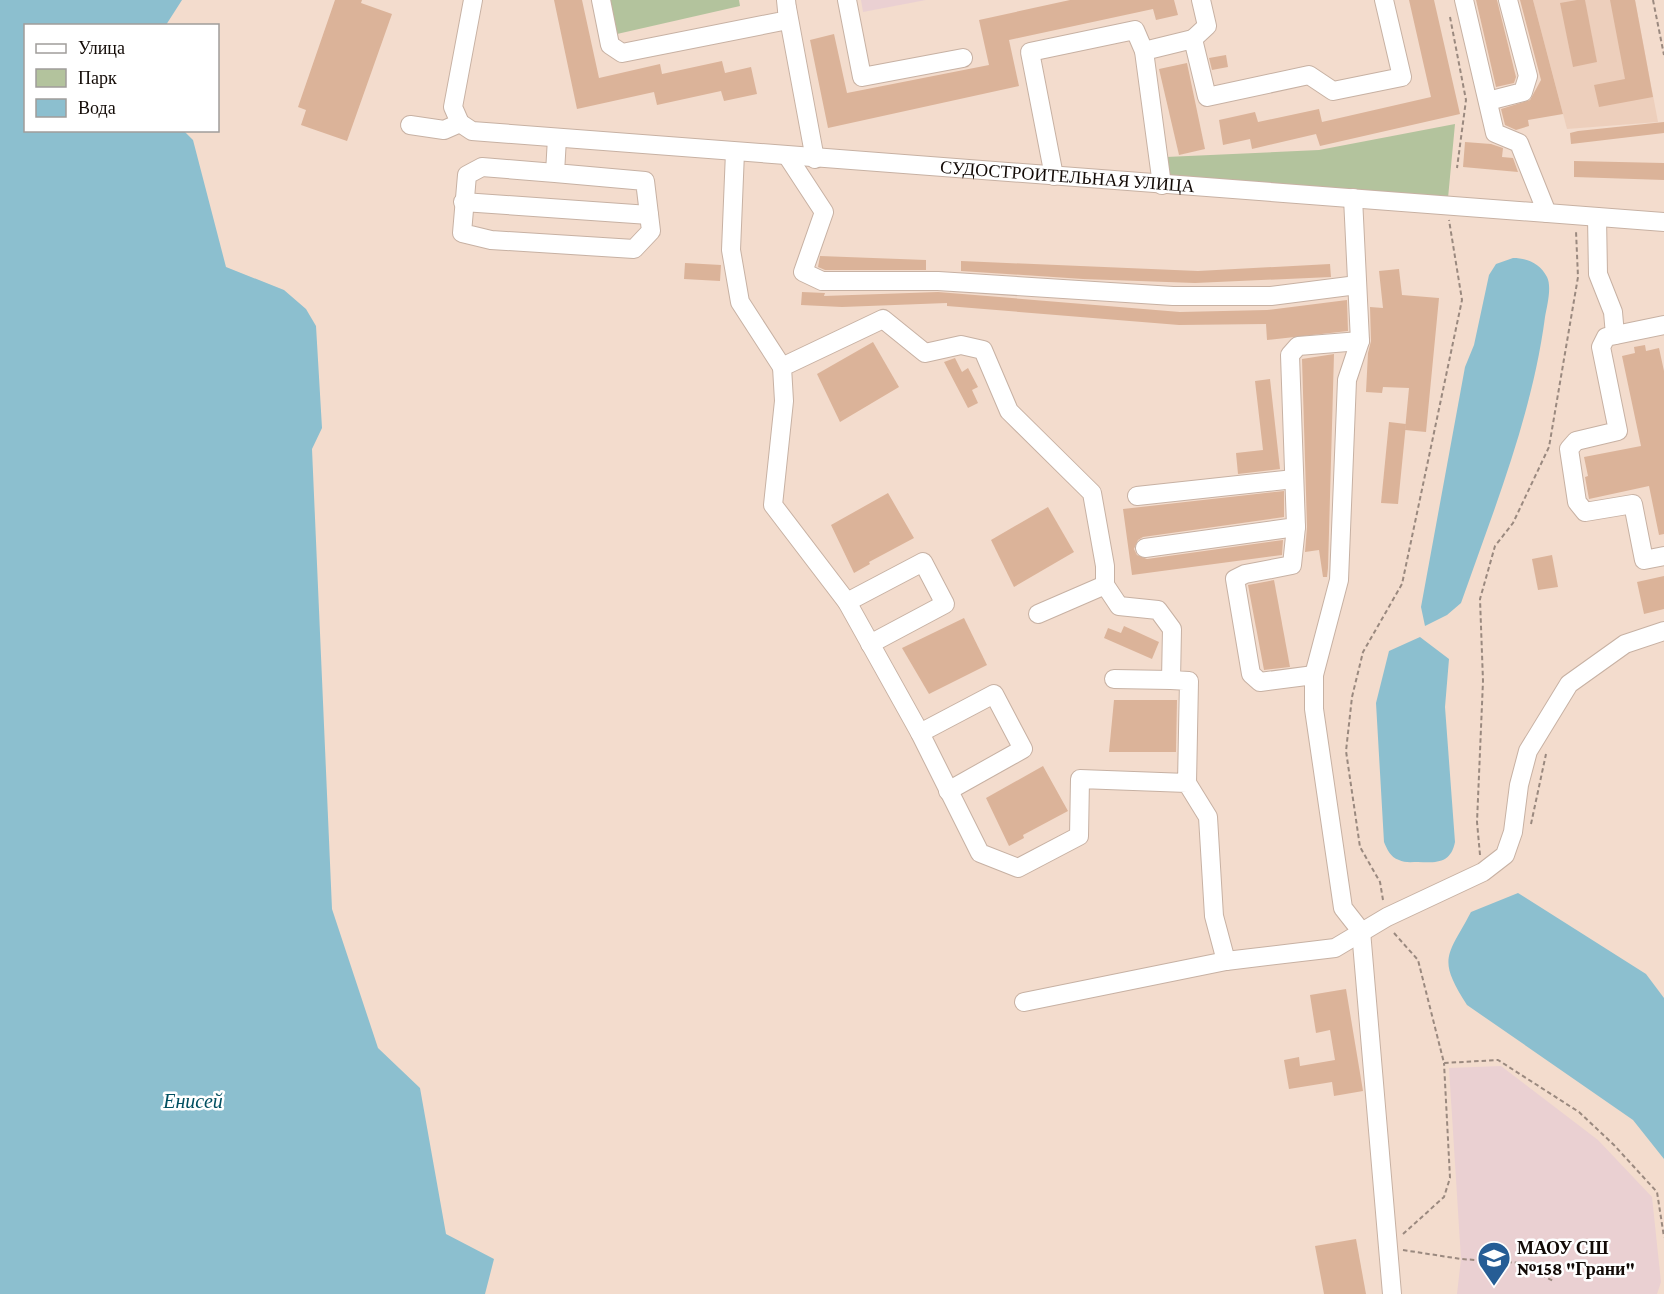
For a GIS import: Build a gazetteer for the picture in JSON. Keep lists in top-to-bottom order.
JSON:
{
  "streets": {
    "street": ["СУДОСТРОИТЕЛЬНАЯ УЛИЦА"]
  },
  "water": ["Енисей"],
  "places": {
    "school or university": ["МАОУ СШ №158 \"Грани\""]
  },
  "legend": ["Улица", "Парк", "Вода"]
}
